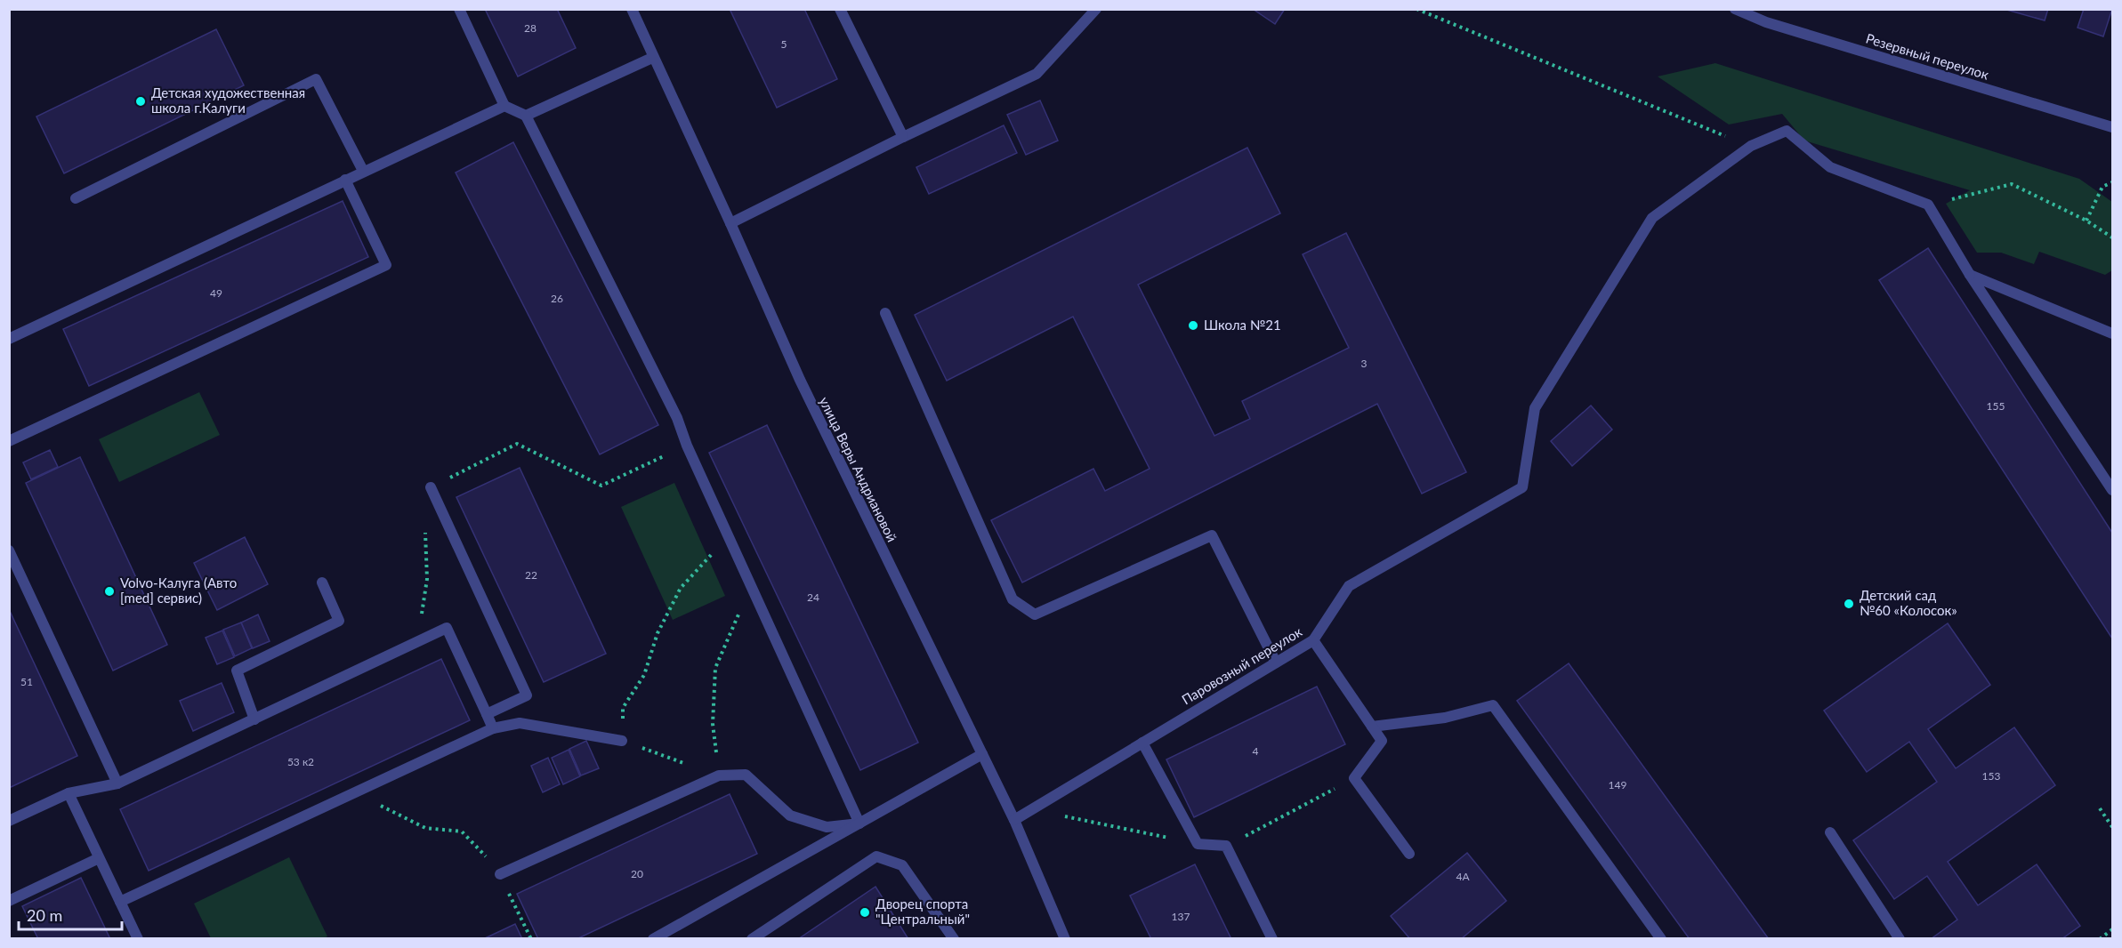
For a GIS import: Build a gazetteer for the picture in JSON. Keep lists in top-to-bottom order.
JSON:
{
  "streets": {
    "street": ["Резервный переулок", "улица Веры Андриановой", "Паровозный переулок"]
  },
  "crossings": [
    ["улица Веры Андриановой", "Паровозный переулок"]
  ],
  "places": [
    "Детская художественная школа г.Калуги",
    "Школа №21",
    "Volvo-Калуга (Авто [med] сервис)",
    "Детский сад №60 «Колосок»",
    "Дворец спорта \"Центральный\""
  ],
  "house_numbers": [
    "28",
    "5",
    "49",
    "26",
    "3",
    "155",
    "22",
    "24",
    "51",
    "4",
    "53 к2",
    "153",
    "149",
    "20",
    "4А",
    "137"
  ],
  "scale_bar": "20 m"
}
